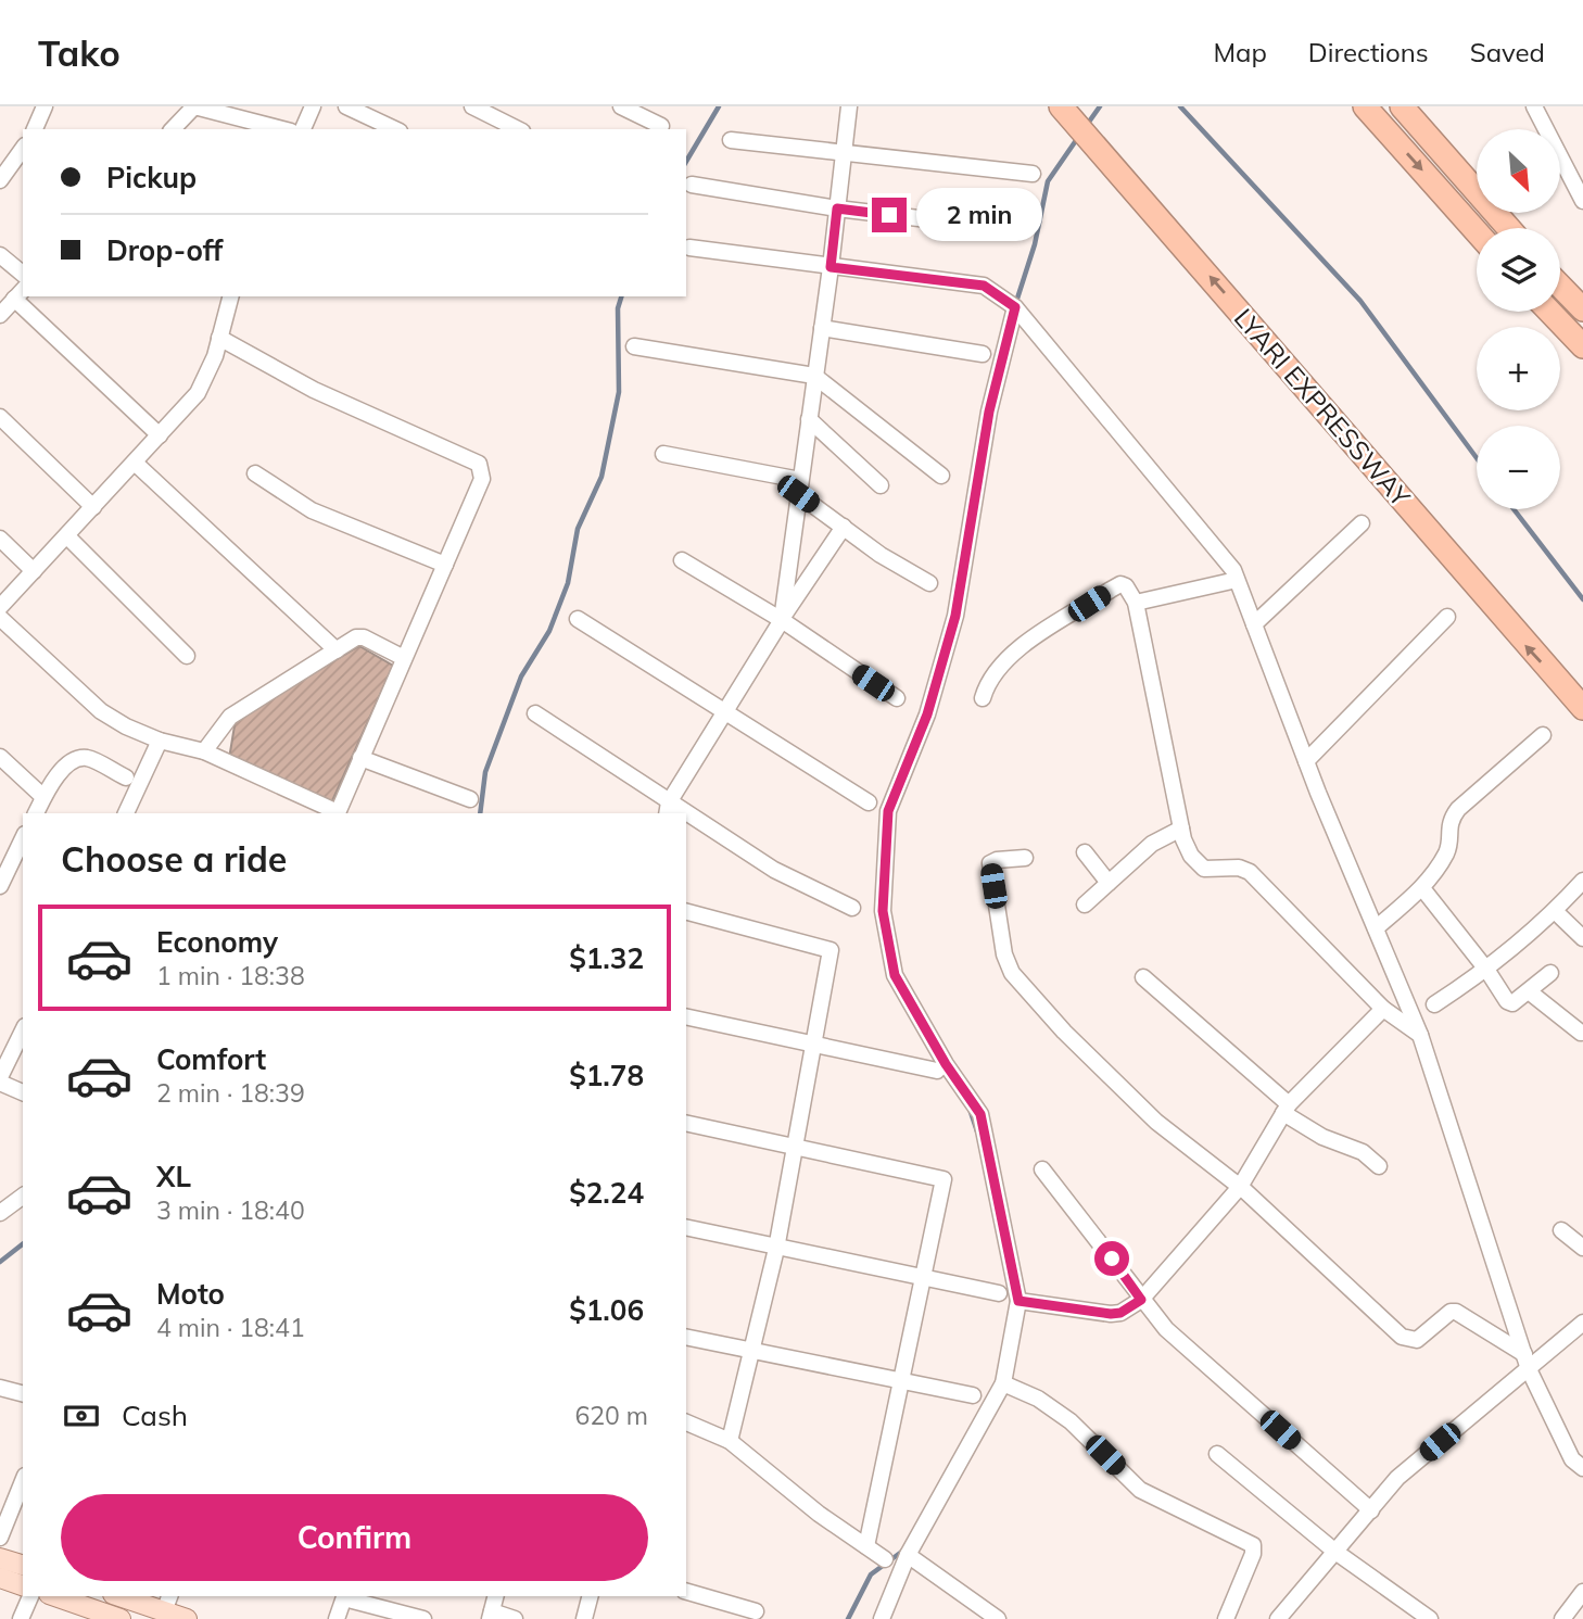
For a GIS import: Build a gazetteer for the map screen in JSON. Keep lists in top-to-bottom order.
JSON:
{
  "streets": {
    "highway": ["LYARI EXPRESSWAY"]
  },
  "one_way": ["LYARI EXPRESSWAY"],
  "north": "bottom right",
  "page": {
    "header": "Tako",
    "nav": ["Map", "Directions", "Saved"],
    "map_buttons": ["+", "−"],
    "banner": ["Pickup", "Drop-off"],
    "bubble": "2 min",
    "heading": "Choose a ride",
    "list": [
      {
        "name": "Economy",
        "note": "1 min · 18:38",
        "value": "$1.32"
      },
      {
        "name": "Comfort",
        "note": "2 min · 18:39",
        "value": "$1.78"
      },
      {
        "name": "XL",
        "note": "3 min · 18:40",
        "value": "$2.24"
      },
      {
        "name": "Moto",
        "note": "4 min · 18:41",
        "value": "$1.06"
      }
    ],
    "pay": ["Cash", "620 m"],
    "buttons": "Confirm"
  }
}
